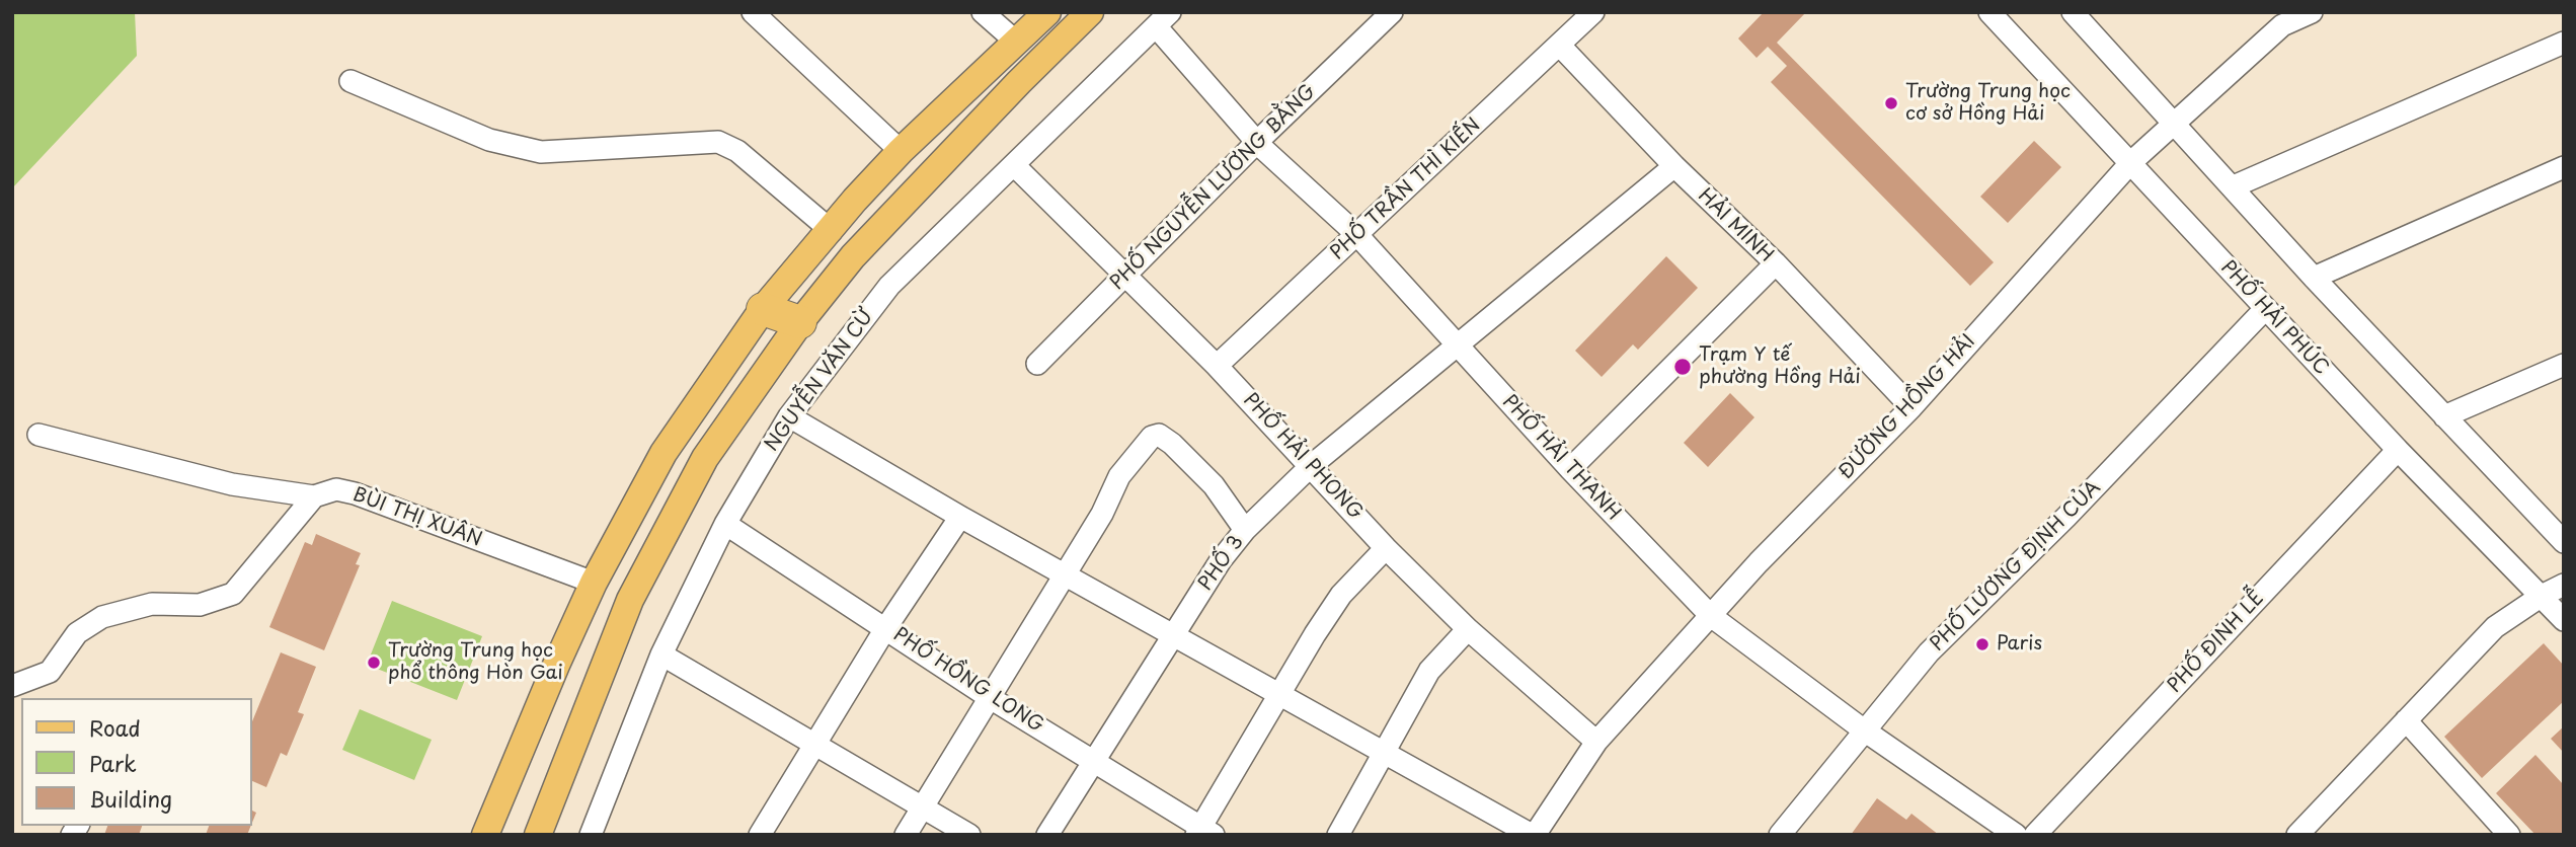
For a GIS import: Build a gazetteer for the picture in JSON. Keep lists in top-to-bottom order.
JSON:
{
  "streets": {
    "street": [
      "PHỐ NGUYỄN LƯƠNG BẰNG",
      "PHỐ TRẦN THÌ KIẾN",
      "HẢI MINH",
      "PHỐ HẢI PHÚC",
      "NGUYỄN VĂN CỪ",
      "ĐƯỜNG HỒNG HẢI",
      "PHỐ HẢI PHONG",
      "PHỐ HẢI THANH",
      "BÙI THỊ XUÂN",
      "PHỐ 3",
      "PHỐ LƯƠNG ĐỊNH CỦA",
      "PHỐ ĐINH LỄ",
      "PHỐ HỒNG LONG"
    ]
  },
  "crossings": [
    ["PHỐ NGUYỄN LƯƠNG BẰNG", "PHỐ HẢI PHONG"],
    ["PHỐ NGUYỄN LƯƠNG BẰNG", "PHỐ HẢI THANH"],
    ["PHỐ TRẦN THÌ KIẾN", "HẢI MINH"],
    ["PHỐ TRẦN THÌ KIẾN", "PHỐ HẢI PHONG"],
    ["PHỐ TRẦN THÌ KIẾN", "PHỐ HẢI THANH"],
    ["HẢI MINH", "ĐƯỜNG HỒNG HẢI"],
    ["HẢI MINH", "PHỐ 3"],
    ["PHỐ HẢI PHÚC", "ĐƯỜNG HỒNG HẢI"],
    ["PHỐ HẢI PHÚC", "PHỐ LƯƠNG ĐỊNH CỦA"],
    ["PHỐ HẢI PHÚC", "PHỐ ĐINH LỄ"],
    ["NGUYỄN VĂN CỪ", "PHỐ HẢI PHONG"],
    ["NGUYỄN VĂN CỪ", "PHỐ HẢI THANH"],
    ["NGUYỄN VĂN CỪ", "PHỐ HỒNG LONG"],
    ["ĐƯỜNG HỒNG HẢI", "PHỐ HẢI PHONG"],
    ["ĐƯỜNG HỒNG HẢI", "PHỐ HẢI THANH"],
    ["PHỐ HẢI PHONG", "PHỐ 3"],
    ["PHỐ HẢI THANH", "PHỐ 3"],
    ["PHỐ HẢI THANH", "PHỐ LƯƠNG ĐỊNH CỦA"],
    ["PHỐ 3", "PHỐ HỒNG LONG"]
  ],
  "places": [
    "Trường Trung học cơ sở Hồng Hải",
    "Trạm Y tế phường Hồng Hải",
    "Paris",
    "Trường Trung học phổ thông Hòn Gai"
  ],
  "legend": ["Road", "Park", "Building"]
}
